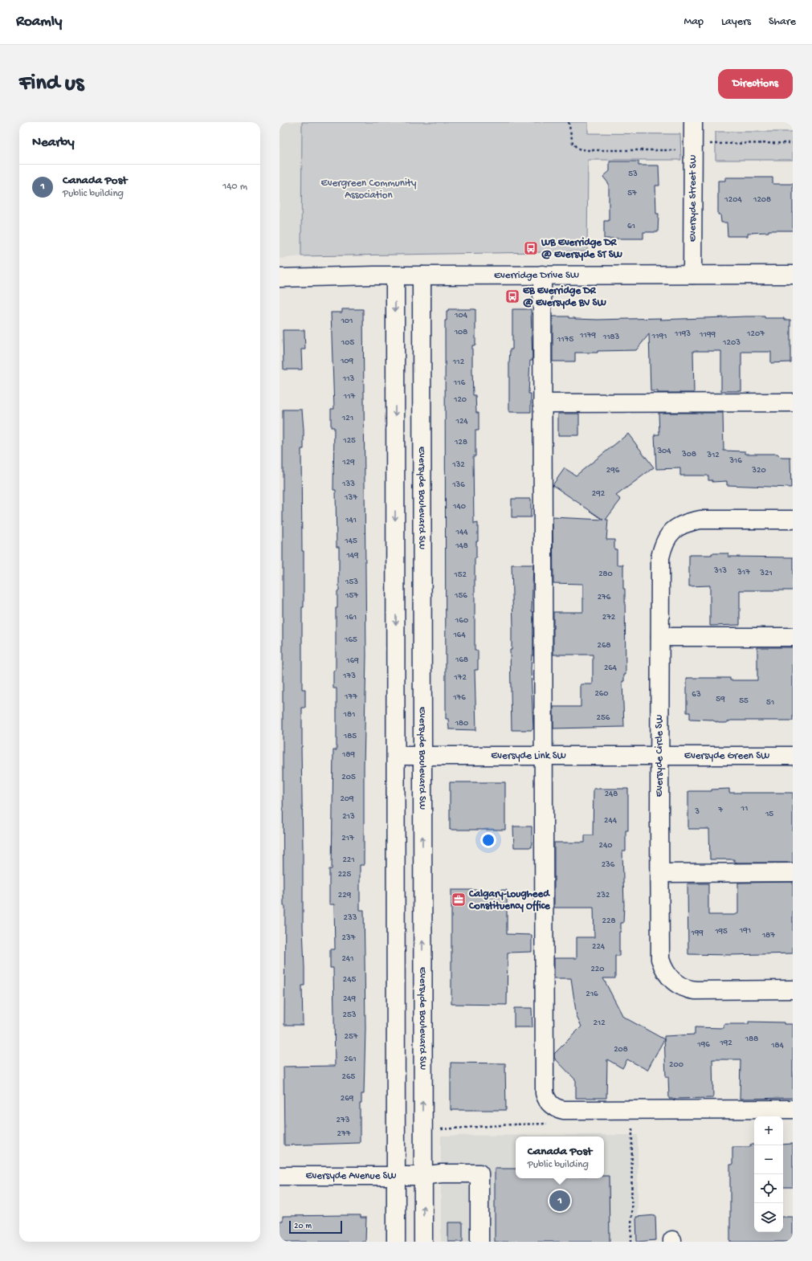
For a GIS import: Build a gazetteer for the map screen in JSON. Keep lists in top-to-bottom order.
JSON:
{
  "streets": {
    "street": [
      "Eversyde Street SW",
      "Everridge Drive SW",
      "Eversyde Boulevard SW",
      "Eversyde Link SW",
      "Eversyde Circle SW",
      "Eversyde Green SW",
      "Eversyde Avenue SW"
    ]
  },
  "crossings": [
    ["Eversyde Street SW", "Everridge Drive SW"],
    ["Everridge Drive SW", "Eversyde Boulevard SW"],
    ["Eversyde Boulevard SW", "Eversyde Link SW"],
    ["Eversyde Boulevard SW", "Eversyde Avenue SW"],
    ["Eversyde Link SW", "Eversyde Circle SW"],
    ["Eversyde Link SW", "Eversyde Green SW"],
    ["Eversyde Circle SW", "Eversyde Green SW"]
  ],
  "parks": ["Evergreen Community Association"],
  "places": {
    "bus stop": ["WB Everridge DR @ Eversyde ST SW", "EB Everridge DR @ Eversyde BV SW"],
    "office": ["Calgary-Lougheed Constituency Office"]
  },
  "house_numbers": [
    "53",
    "57",
    "1204",
    "1208",
    "61",
    "104",
    "101",
    "108",
    "1193",
    "1207",
    "1199",
    "1179",
    "1191",
    "1183",
    "1175",
    "105",
    "1203",
    "109",
    "112",
    "113",
    "116",
    "117",
    "120",
    "121",
    "124",
    "125",
    "128",
    "304",
    "308",
    "312",
    "316",
    "129",
    "132",
    "296",
    "320",
    "133",
    "136",
    "292",
    "137",
    "140",
    "141",
    "144",
    "145",
    "148",
    "149",
    "313",
    "317",
    "321",
    "280",
    "152",
    "153",
    "157",
    "156",
    "276",
    "161",
    "272",
    "160",
    "164",
    "165",
    "268",
    "168",
    "169",
    "264",
    "173",
    "172",
    "260",
    "63",
    "177",
    "176",
    "59",
    "55",
    "51",
    "181",
    "256",
    "180",
    "185",
    "189",
    "205",
    "248",
    "209",
    "11",
    "7",
    "3",
    "15",
    "213",
    "244",
    "217",
    "240",
    "221",
    "236",
    "225",
    "229",
    "232",
    "233",
    "228",
    "191",
    "195",
    "199",
    "187",
    "237",
    "224",
    "241",
    "220",
    "245",
    "216",
    "249",
    "253",
    "212",
    "257",
    "188",
    "192",
    "196",
    "184",
    "208",
    "261",
    "200",
    "265",
    "269",
    "273",
    "277"
  ],
  "scale_bar": "20 m",
  "page": {
    "header": "Roamly",
    "nav": ["Map", "Layers", "Share"],
    "buttons": "Directions",
    "title": "Find us",
    "heading": "Nearby",
    "list": [
      {
        "mark": "1",
        "name": "Canada Post",
        "note": "Public building",
        "value": "140 m"
      }
    ],
    "map_buttons": ["+", "−"],
    "popup": ["Canada Post", "Public building"],
    "pins": "1",
    "scale": "20 m"
  }
}
